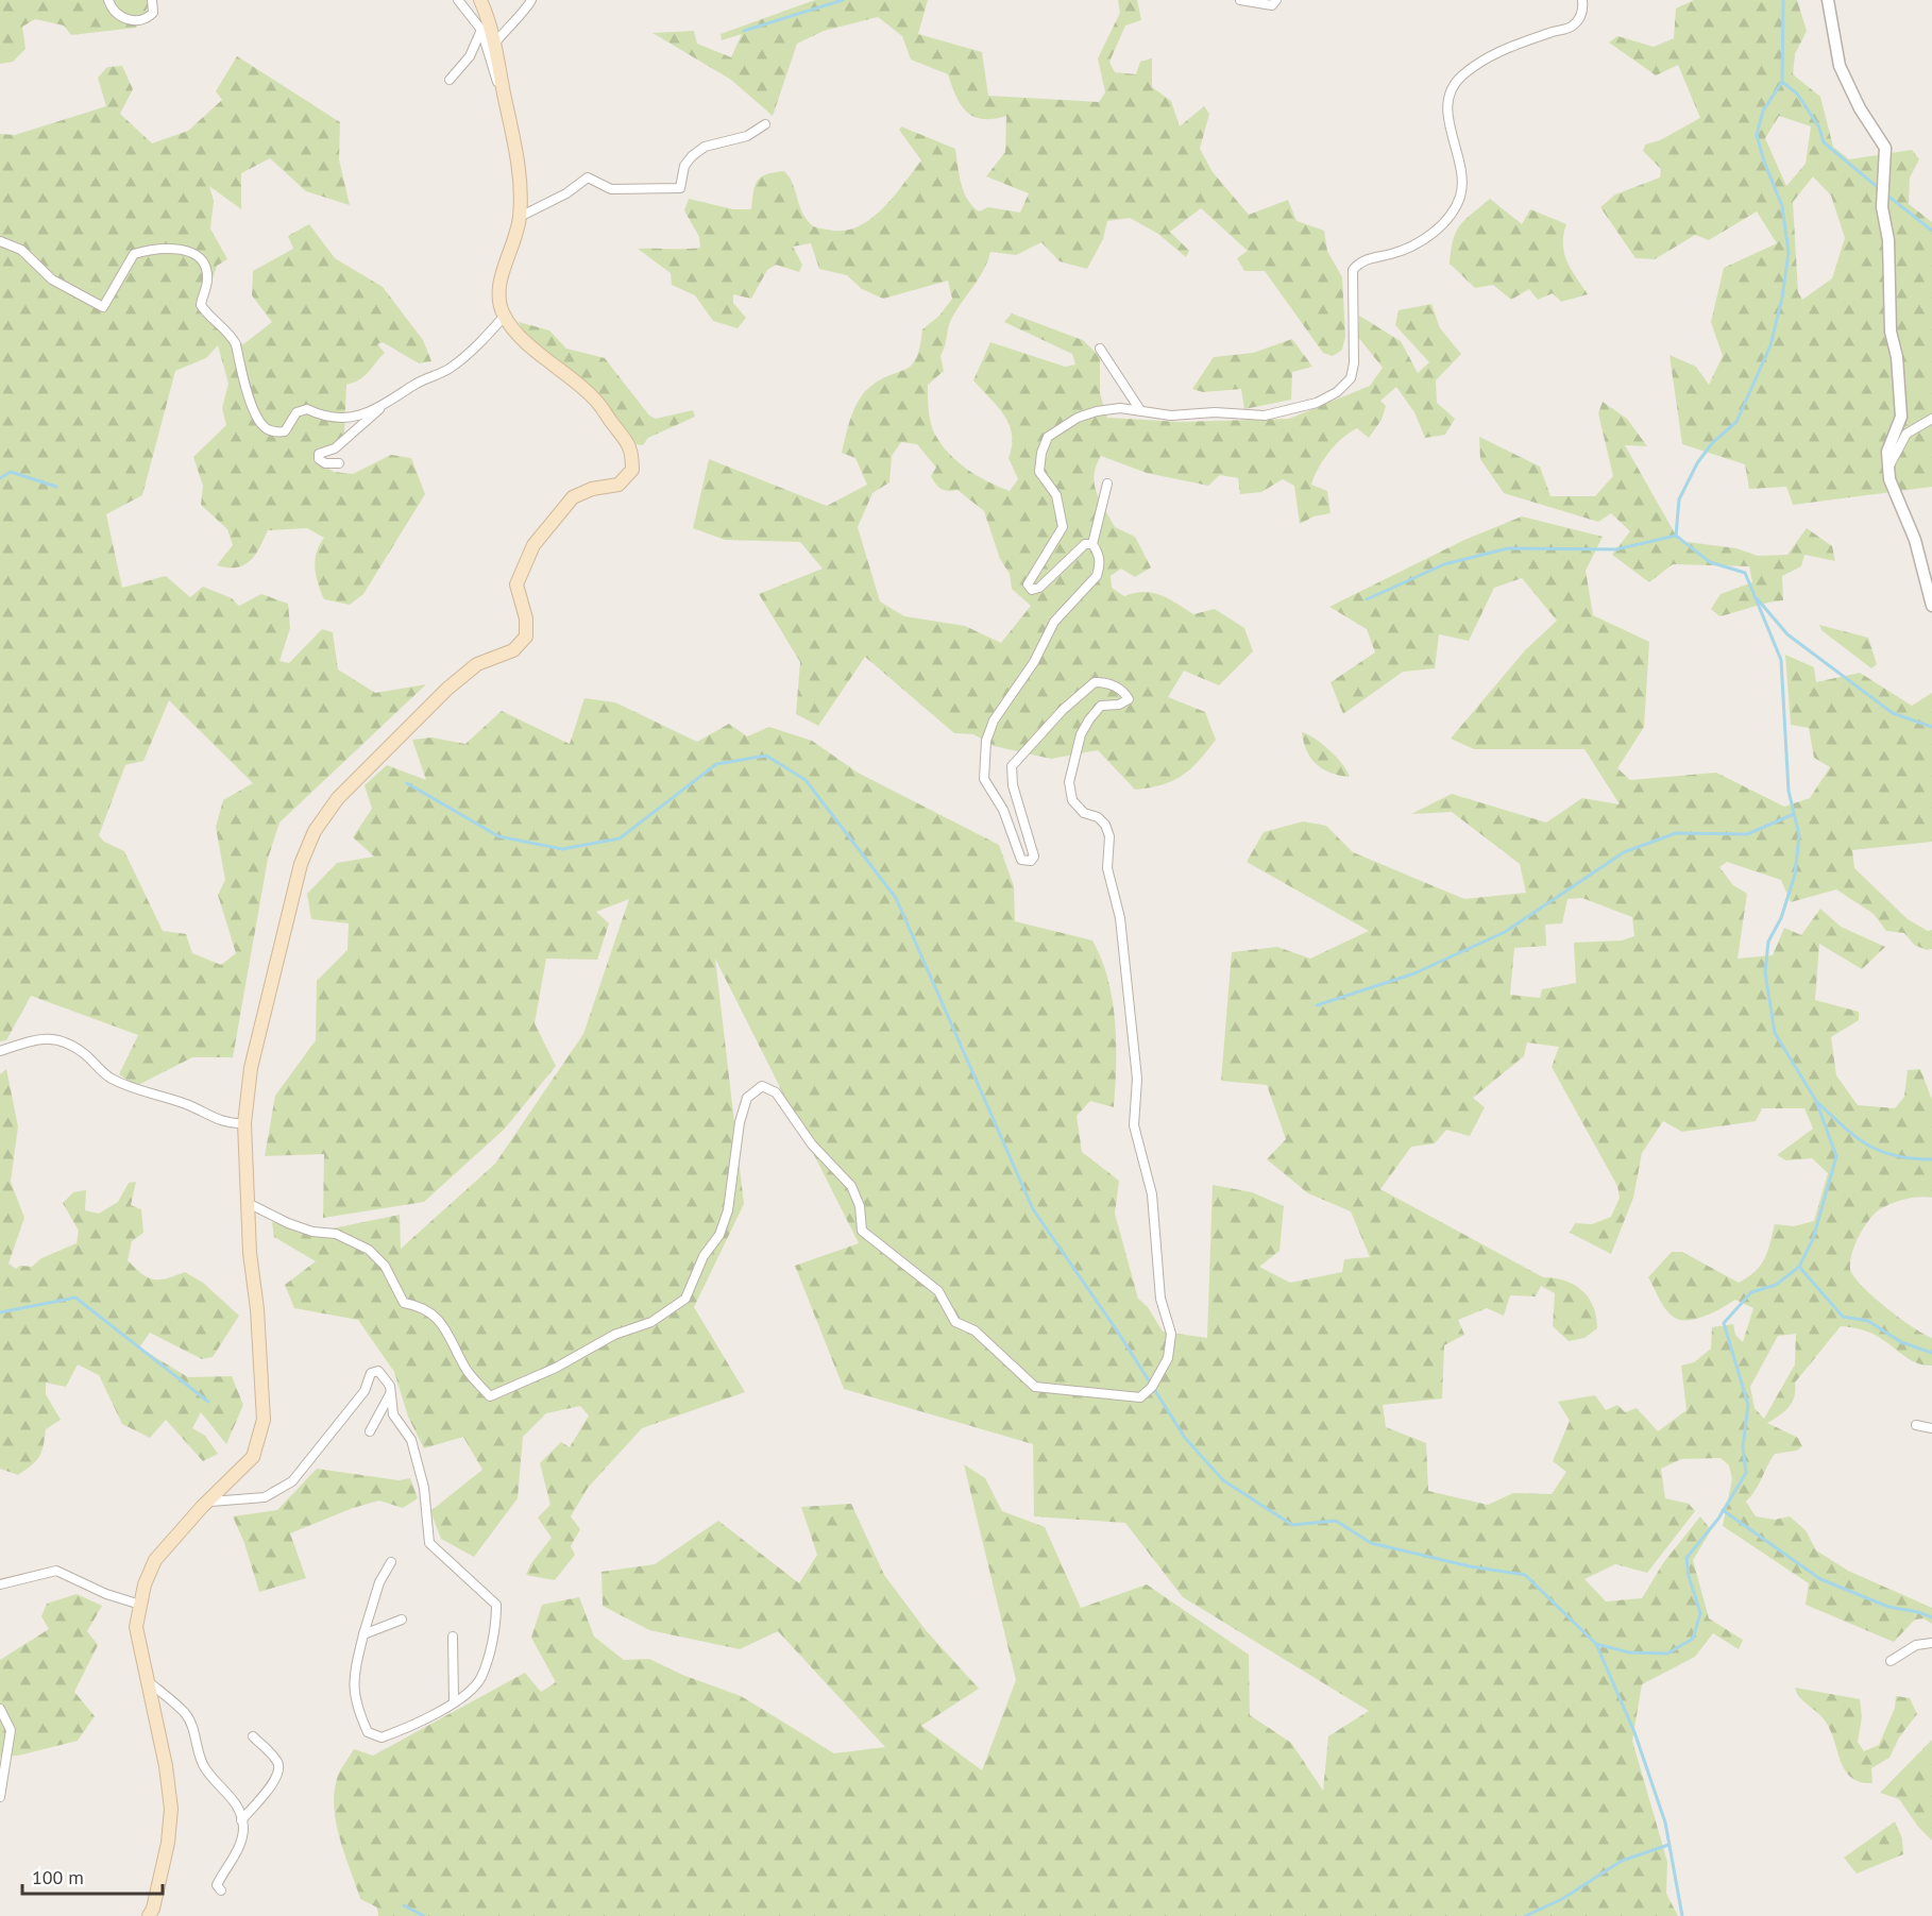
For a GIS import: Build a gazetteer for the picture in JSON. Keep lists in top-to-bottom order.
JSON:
{
  "scale_bar": "100 m"
}
